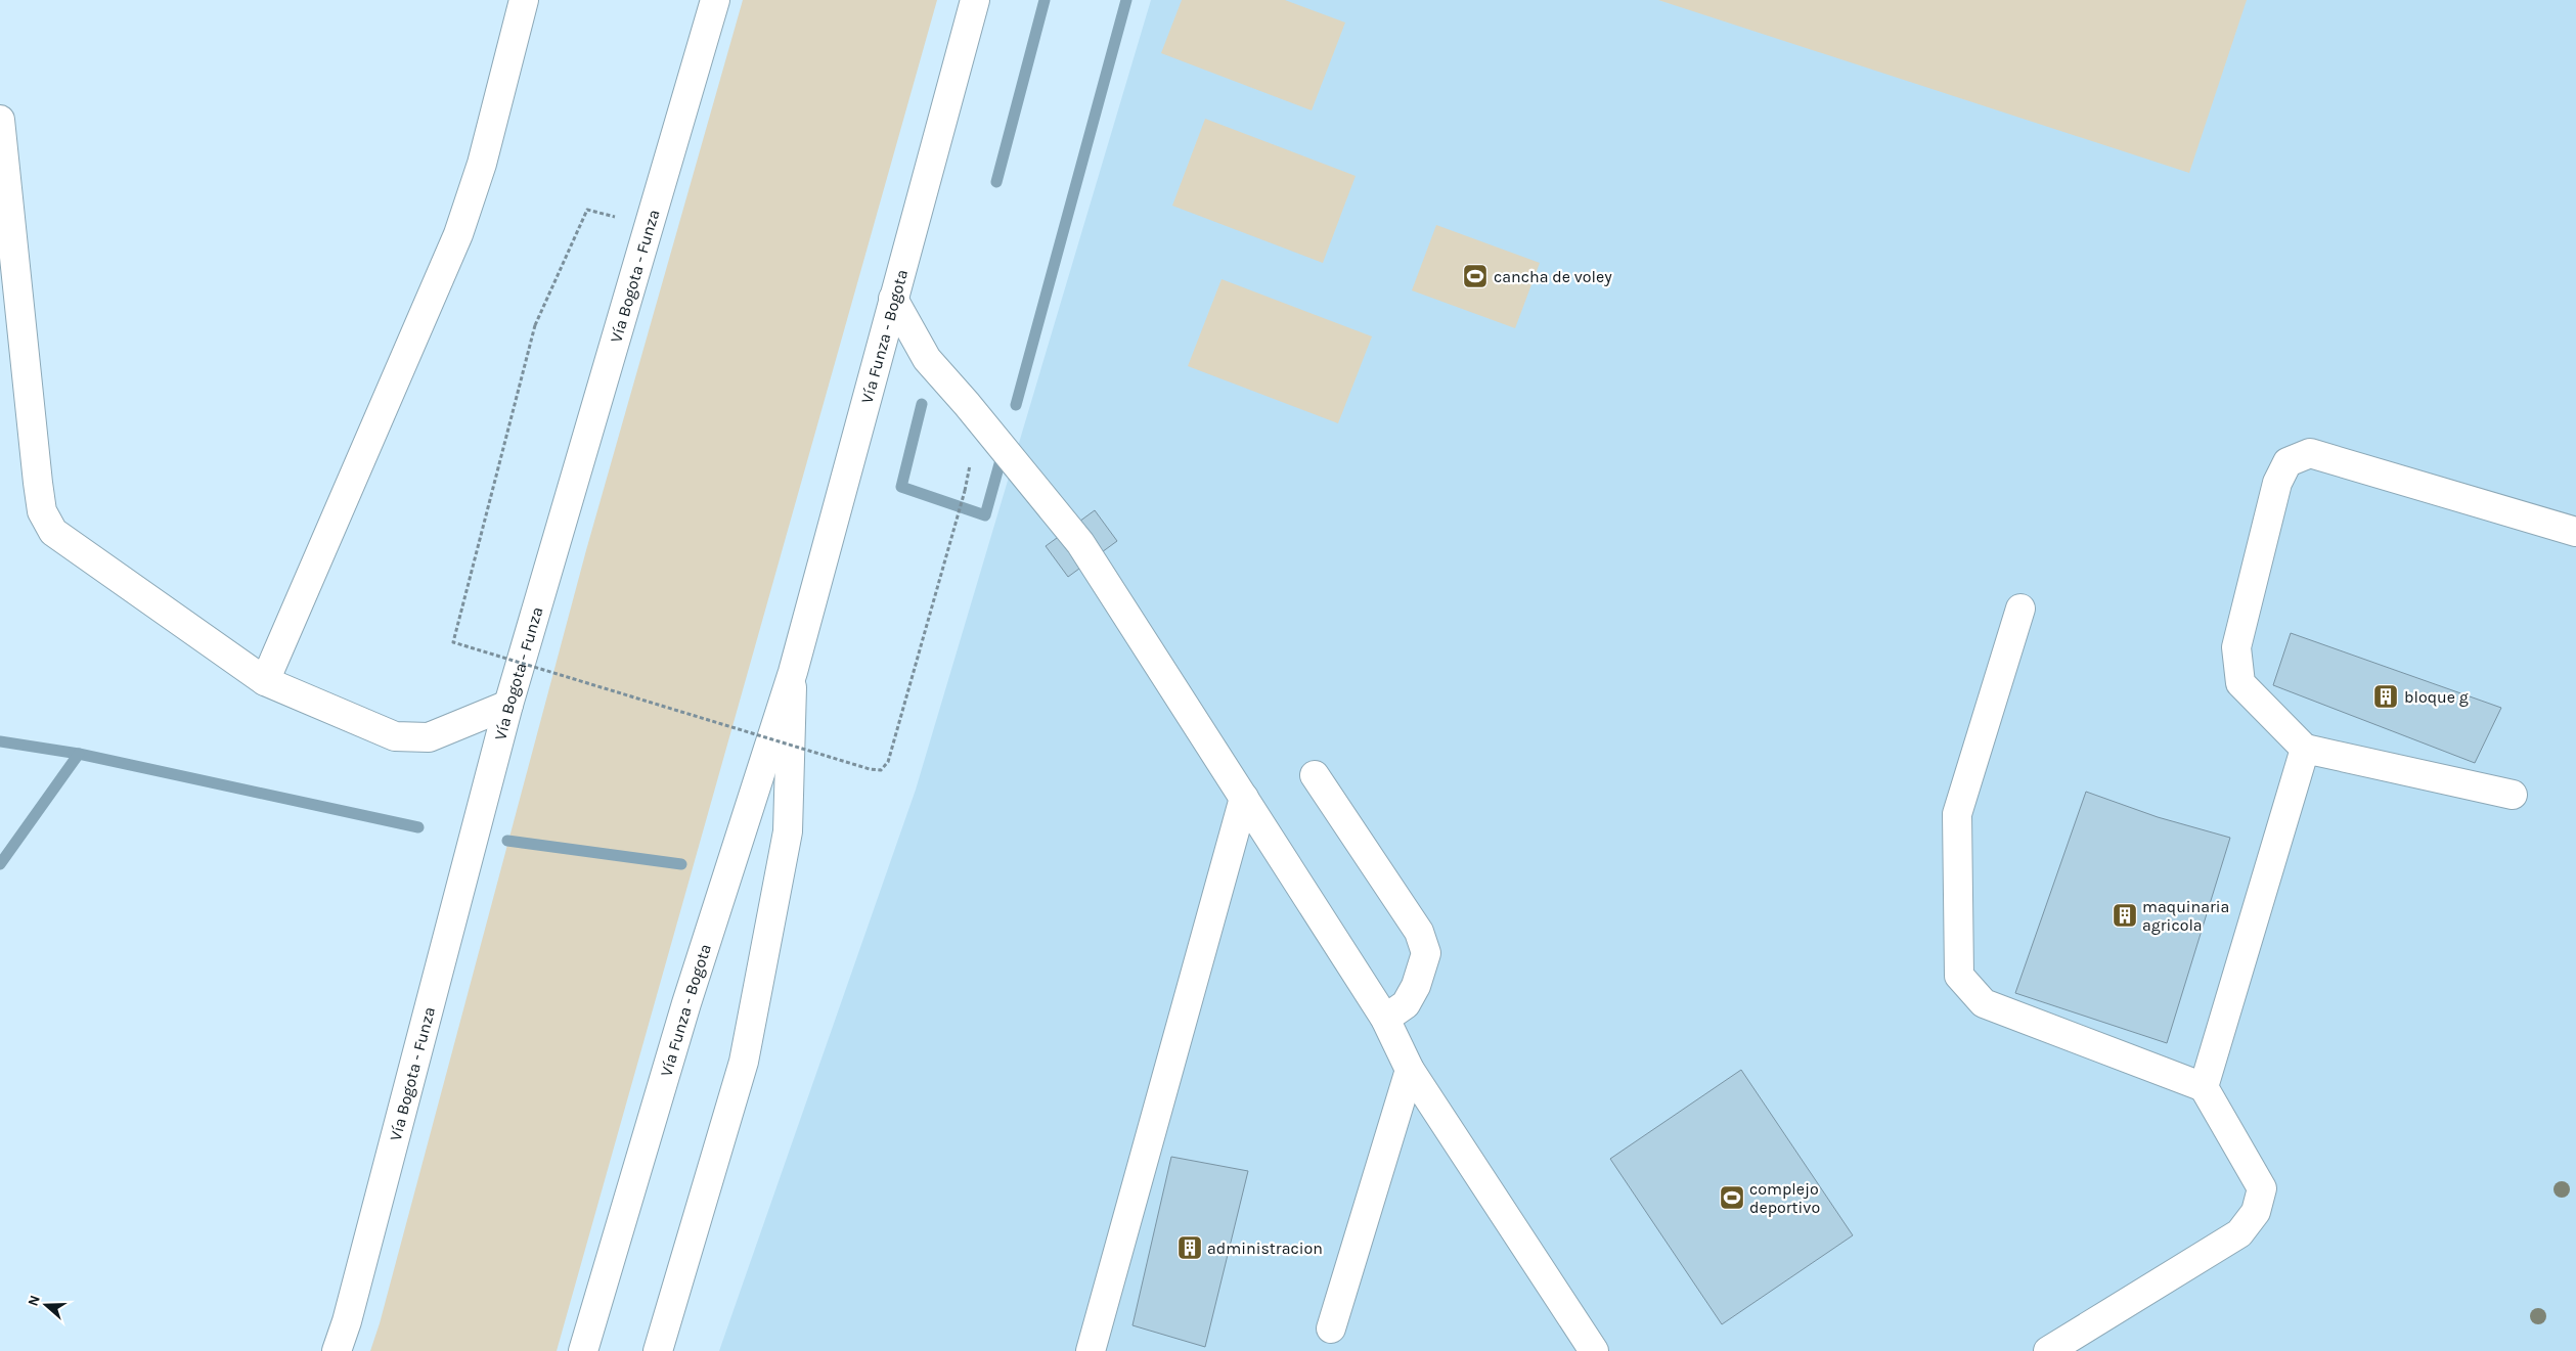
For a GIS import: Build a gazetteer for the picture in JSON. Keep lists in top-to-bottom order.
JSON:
{
  "streets": {
    "main road": ["Vía Bogota - Funza", "Vía Funza - Bogota"]
  },
  "places": {
    "sports": ["cancha de voley", "complejo deportivo"],
    "building": ["bloque g", "maquinaria agricola", "administracion"]
  },
  "north": "left"
}
